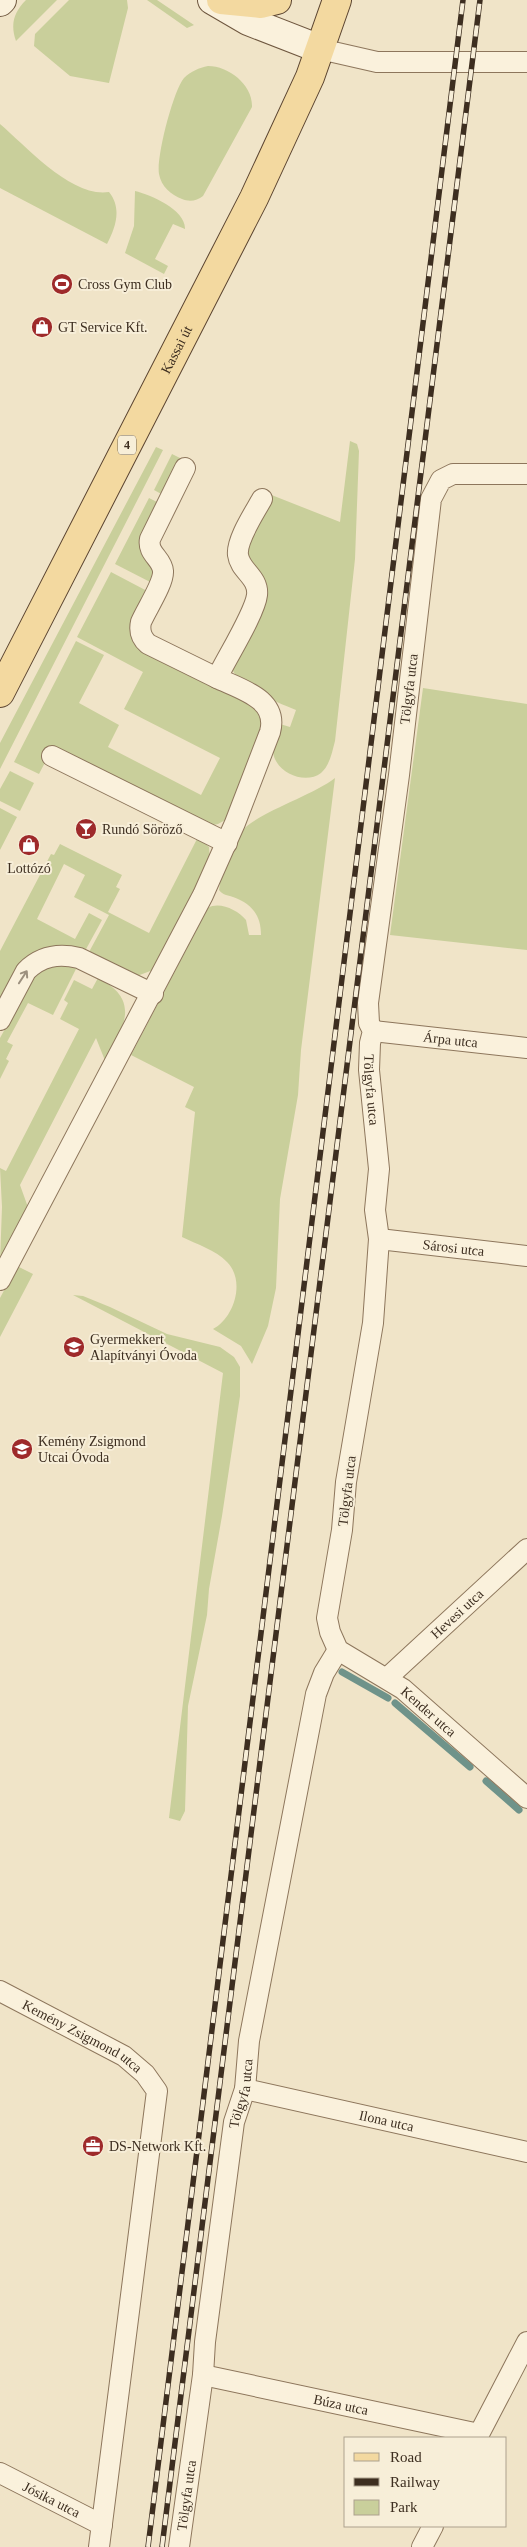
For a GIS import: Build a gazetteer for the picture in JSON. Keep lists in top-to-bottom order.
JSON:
{
  "streets": {
    "main road": ["Kassai út", "4"],
    "street": [
      "Tölgyfa utca",
      "Árpa utca",
      "Sárosi utca",
      "Hevesi utca",
      "Kender utca",
      "Kemény Zsigmond utca",
      "Ilona utca",
      "Búza utca",
      "Jósika utca"
    ]
  },
  "crossings": [
    ["Tölgyfa utca", "Árpa utca"],
    ["Tölgyfa utca", "Sárosi utca"],
    ["Tölgyfa utca", "Kender utca"],
    ["Tölgyfa utca", "Ilona utca"],
    ["Tölgyfa utca", "Búza utca"],
    ["Hevesi utca", "Kender utca"],
    ["Kemény Zsigmond utca", "Jósika utca"]
  ],
  "places": {
    "sports": ["Cross Gym Club"],
    "shop": ["GT Service Kft.", "Lottózó"],
    "bar": ["Rundó Söröző"],
    "school or university": ["Gyermekkert Alapítványi Óvoda", "Kemény Zsigmond Utcai Óvoda"],
    "office": ["DS-Network Kft."]
  },
  "legend": ["Road", "Railway", "Park"]
}
